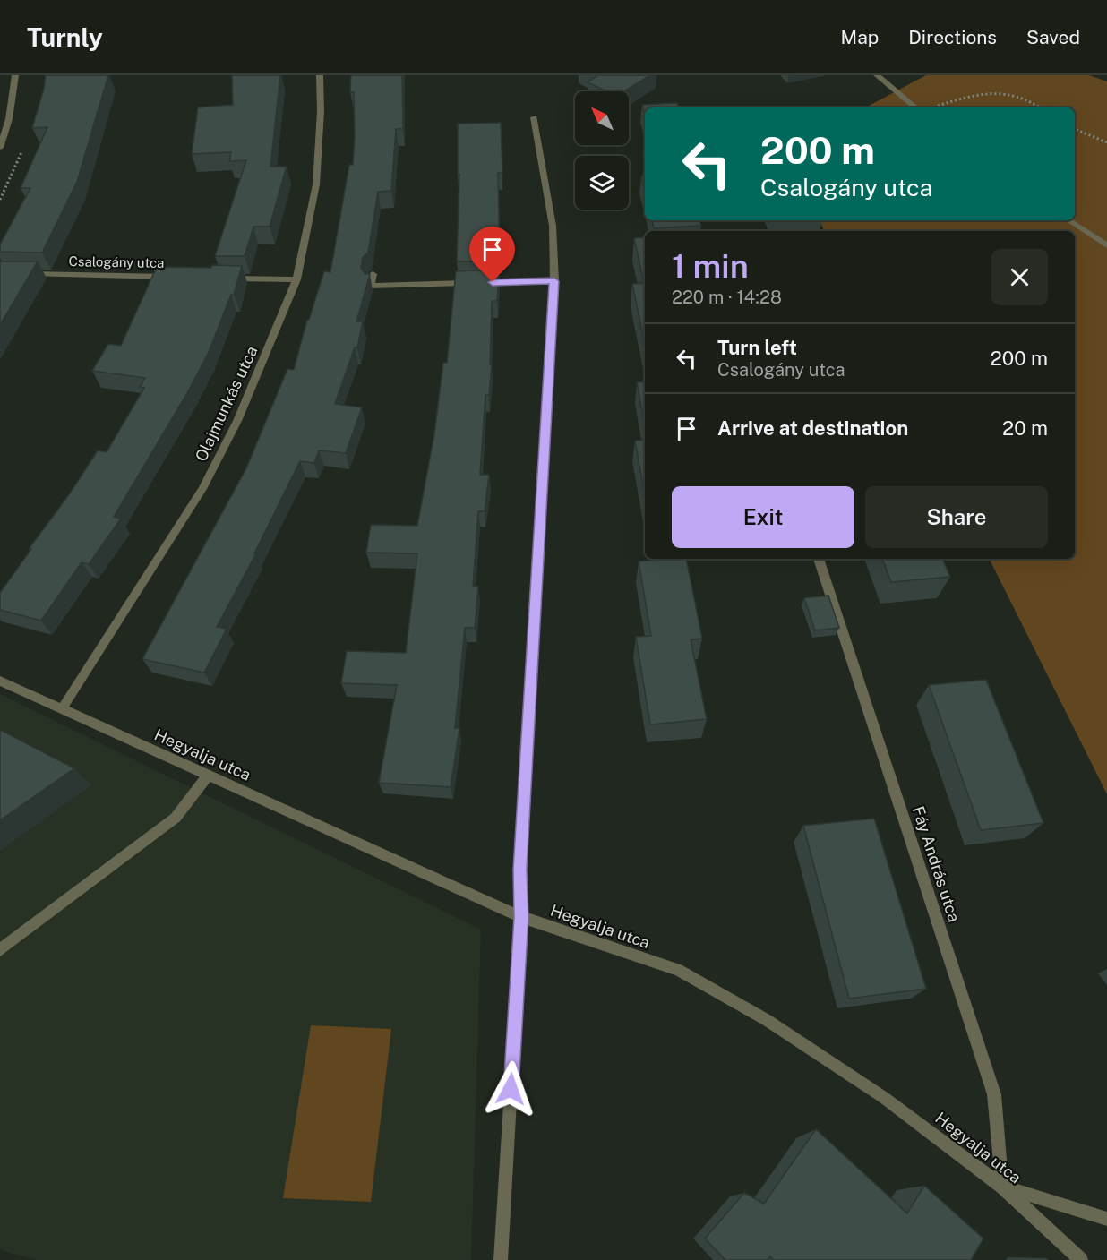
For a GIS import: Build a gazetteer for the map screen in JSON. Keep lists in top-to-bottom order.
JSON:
{
  "streets": {
    "street": [
      "Csalogány utca",
      "Olajmunkás utca",
      "Hegyalja utca",
      "Fáy András utca"
    ]
  },
  "crossings": [
    ["Olajmunkás utca", "Hegyalja utca"],
    ["Hegyalja utca", "Fáy András utca"]
  ],
  "north": "top left",
  "page": {
    "header": "Turnly",
    "nav": ["Map", "Directions", "Saved"],
    "turn": ["200 m", "Csalogány utca"],
    "heading": ["1 min", "220 m · 14:28"],
    "list": [
      {
        "name": "Turn left",
        "note": "Csalogány utca",
        "value": "200 m"
      },
      {
        "name": "Arrive at destination",
        "value": "20 m"
      }
    ],
    "buttons": ["Exit", "Share"]
  }
}
